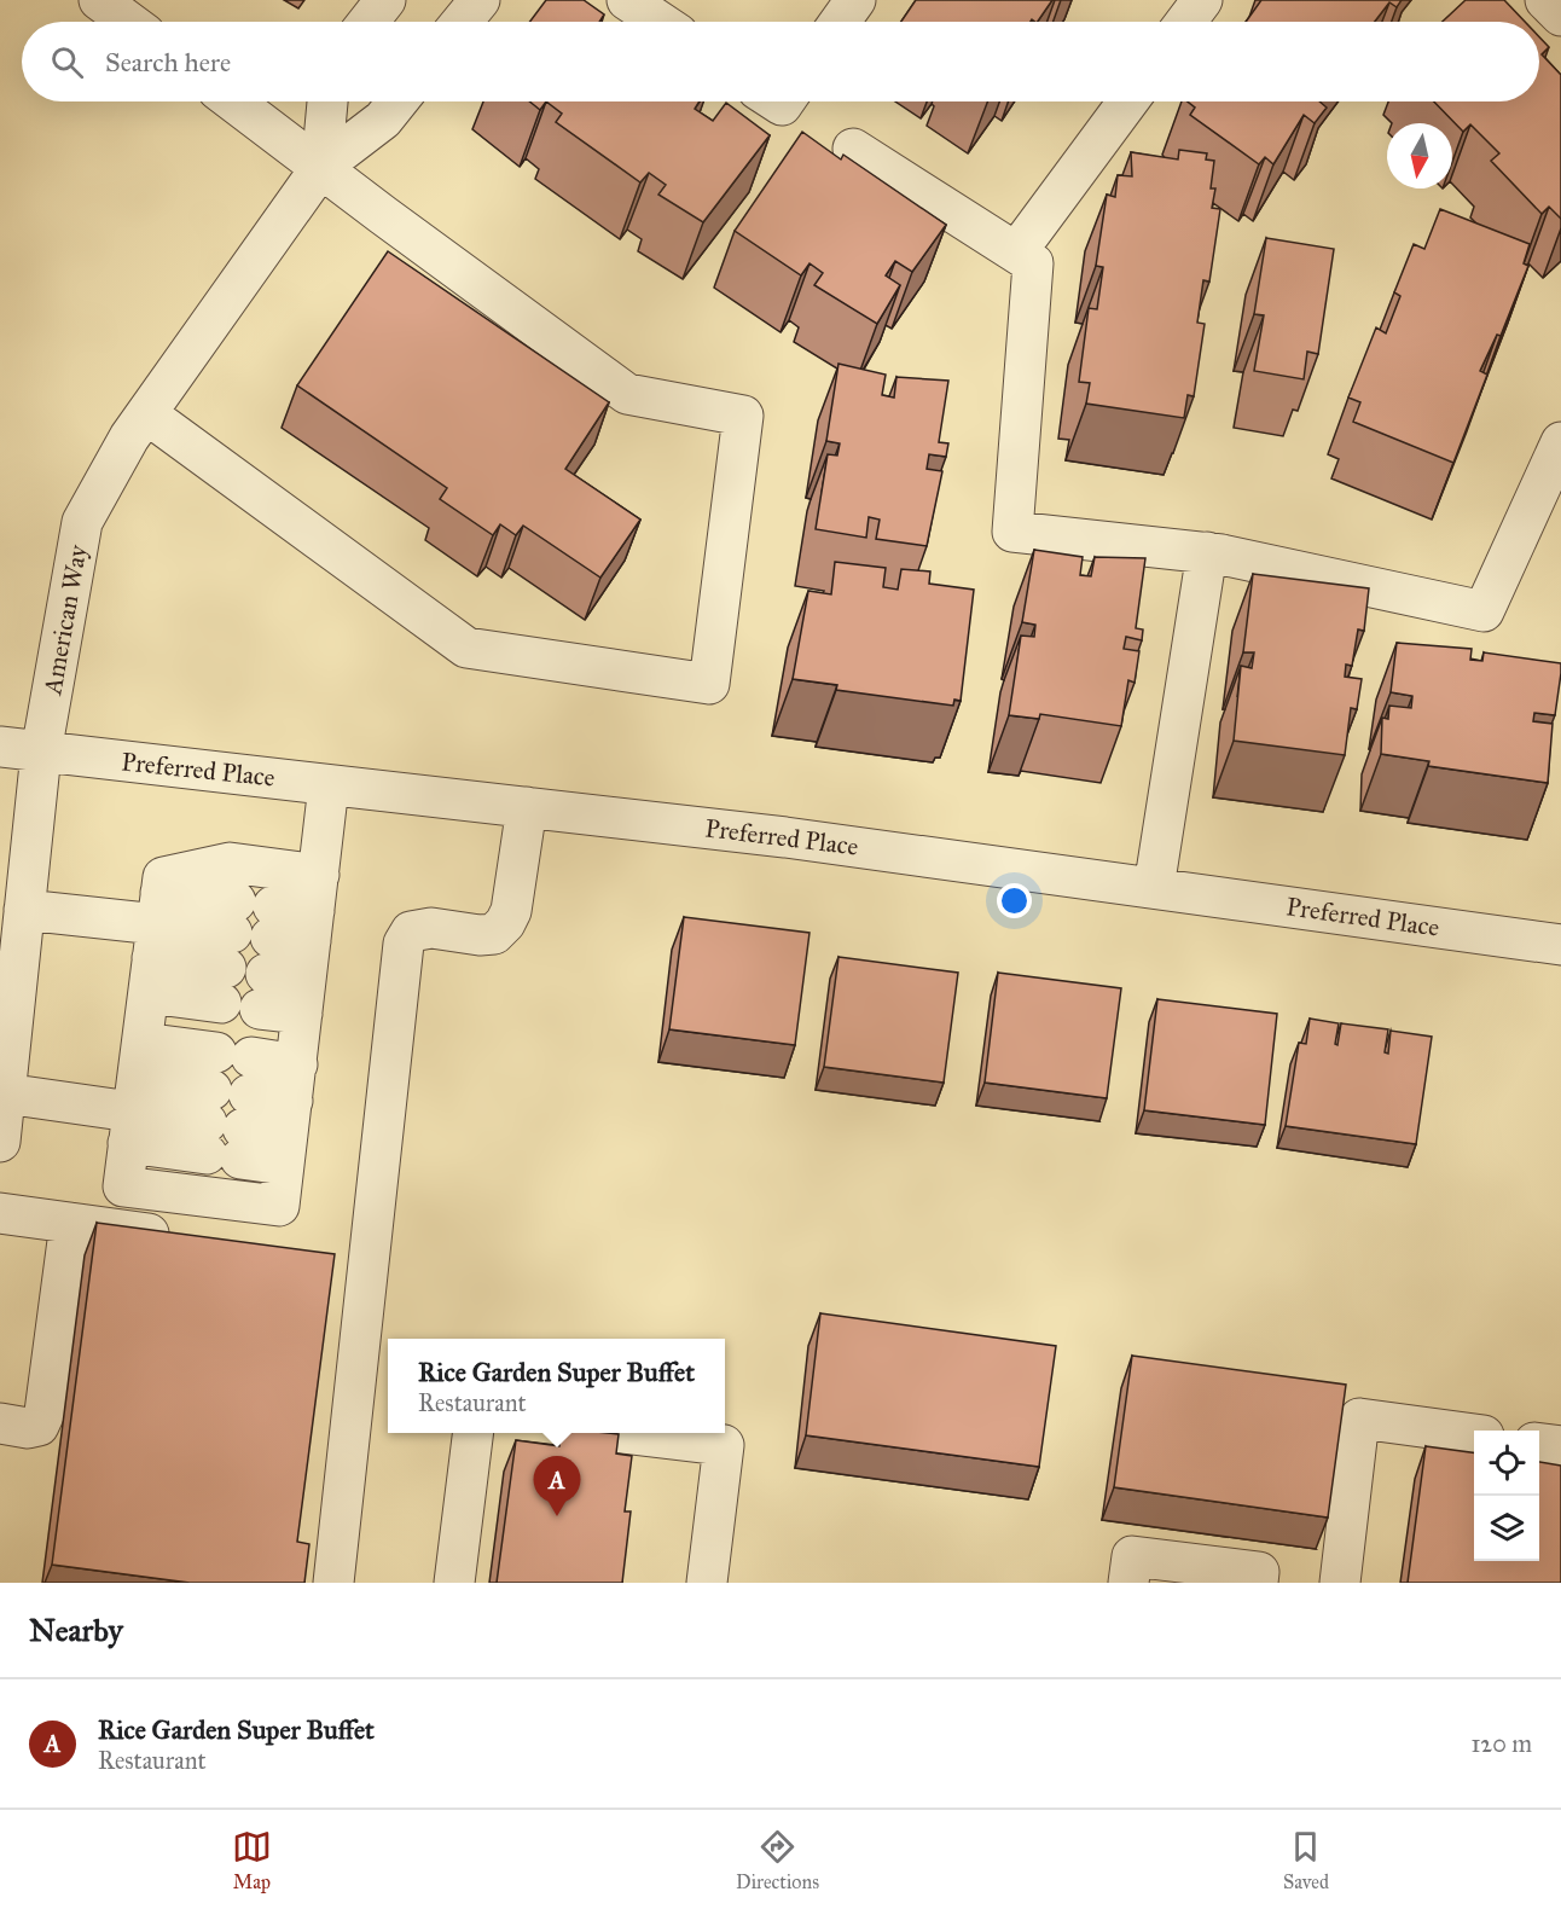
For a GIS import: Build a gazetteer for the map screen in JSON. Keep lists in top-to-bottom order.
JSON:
{
  "streets": {
    "street": ["American Way", "Preferred Place"]
  },
  "crossings": [
    ["American Way", "Preferred Place"]
  ],
  "north": "bottom",
  "page": {
    "search": "Search here",
    "popup": ["Rice Garden Super Buffet", "Restaurant"],
    "pins": "A",
    "heading": "Nearby",
    "list": [
      {
        "mark": "A",
        "name": "Rice Garden Super Buffet",
        "note": "Restaurant",
        "value": "120 m"
      }
    ],
    "nav": ["Map", "Directions", "Saved"]
  }
}
